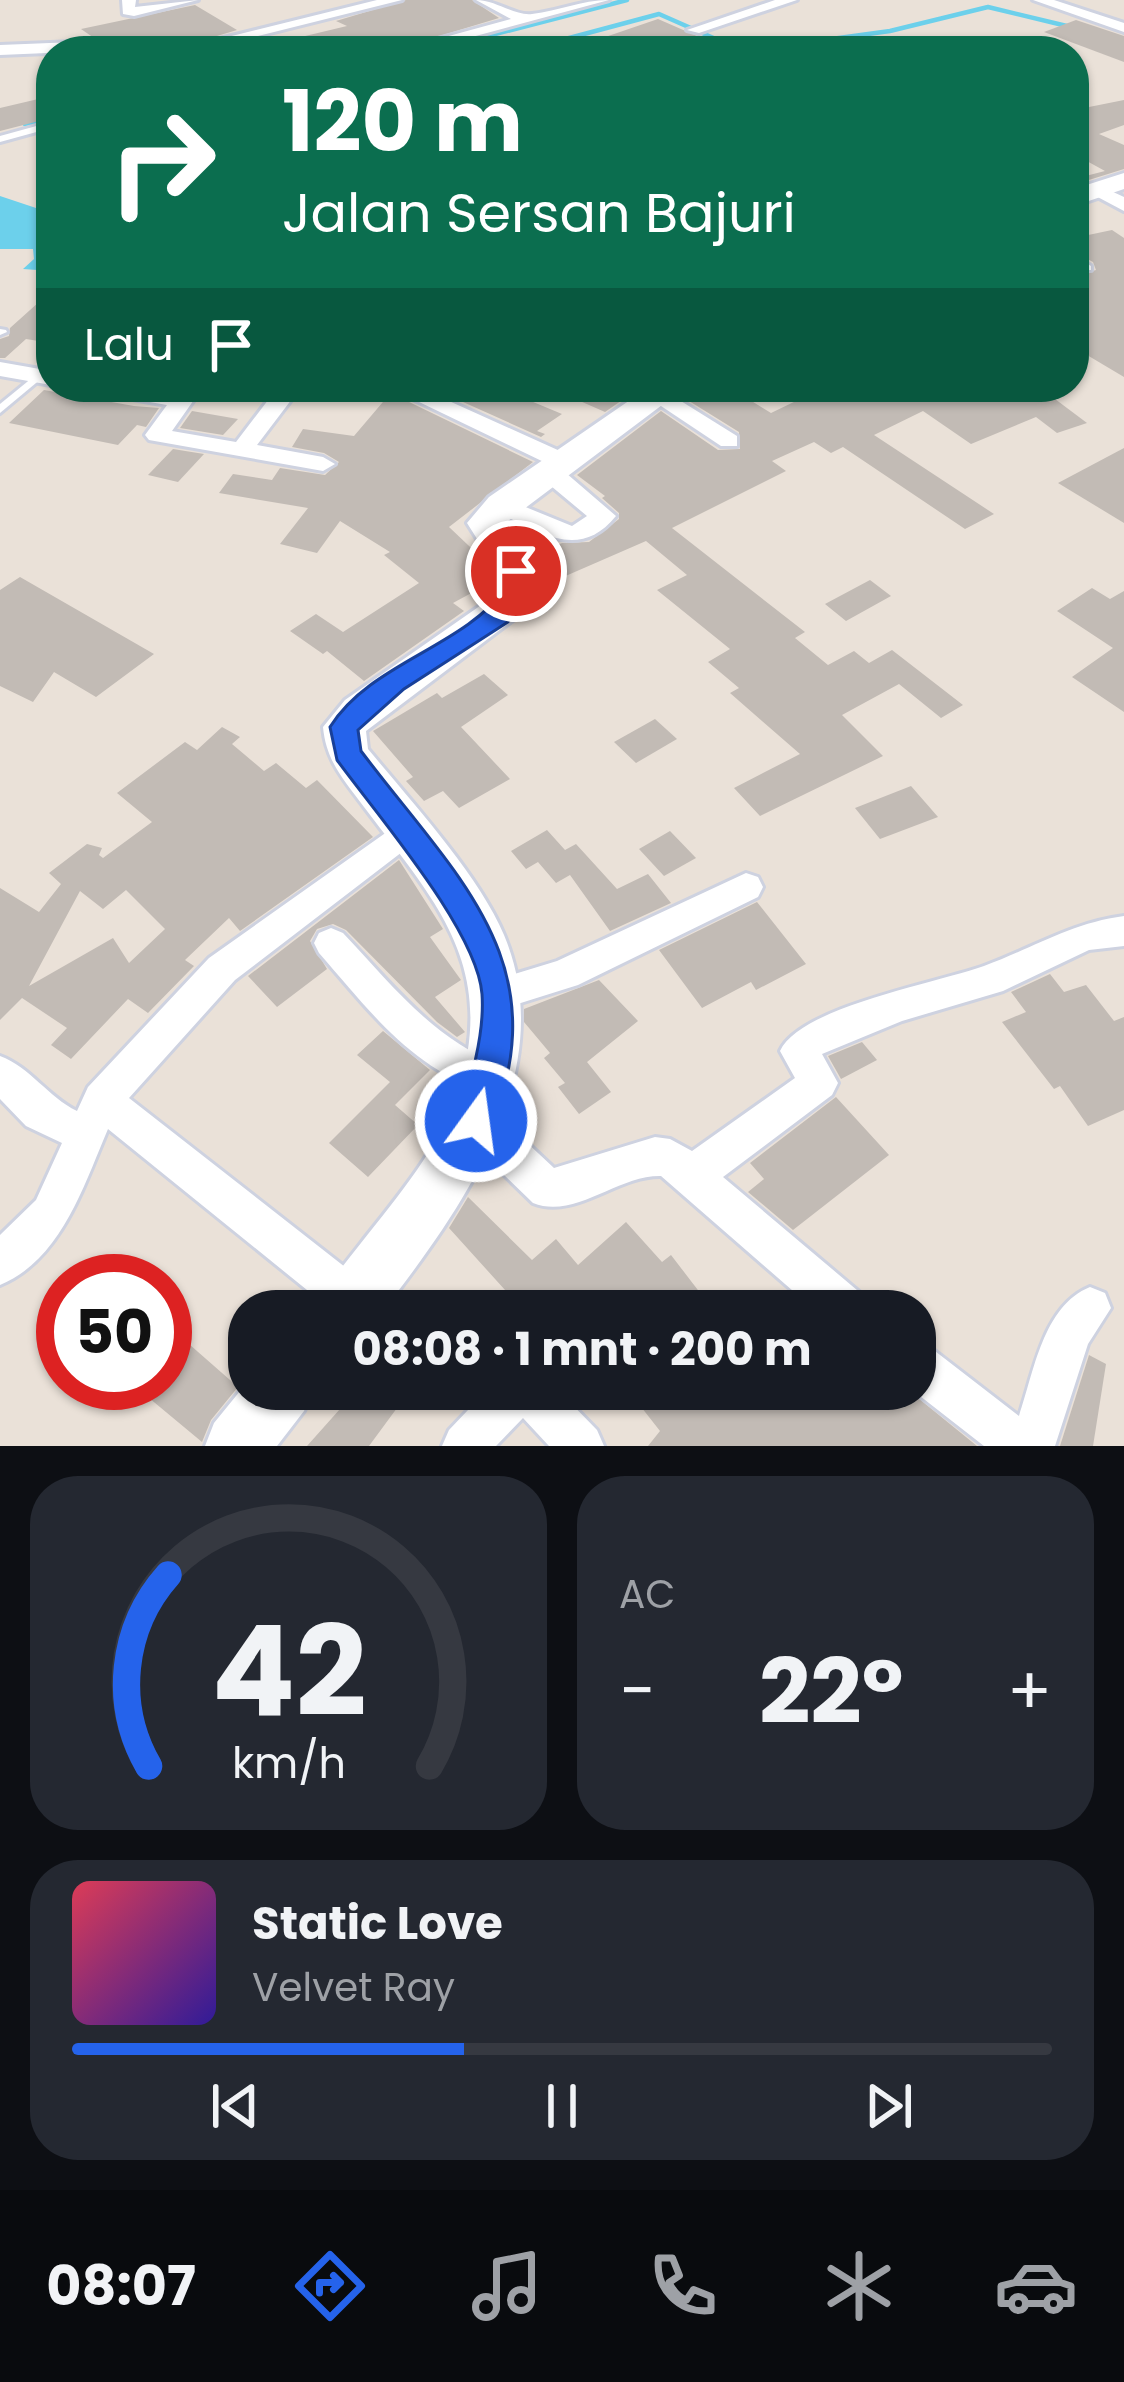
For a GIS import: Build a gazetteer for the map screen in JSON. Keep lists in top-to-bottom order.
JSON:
{
  "page": {
    "turn": ["120 m", "Jalan Sersan Bajuri"],
    "then": "Lalu",
    "limit": "50",
    "trip": "08:08 · 1 mnt · 200 m",
    "tile": "AC",
    "heat": ["−", "22°", "+"],
    "song": ["Static Love", "Velvet Ray"],
    "tabs": "08:07",
    "gauge": ["42", "km/h"]
  }
}
